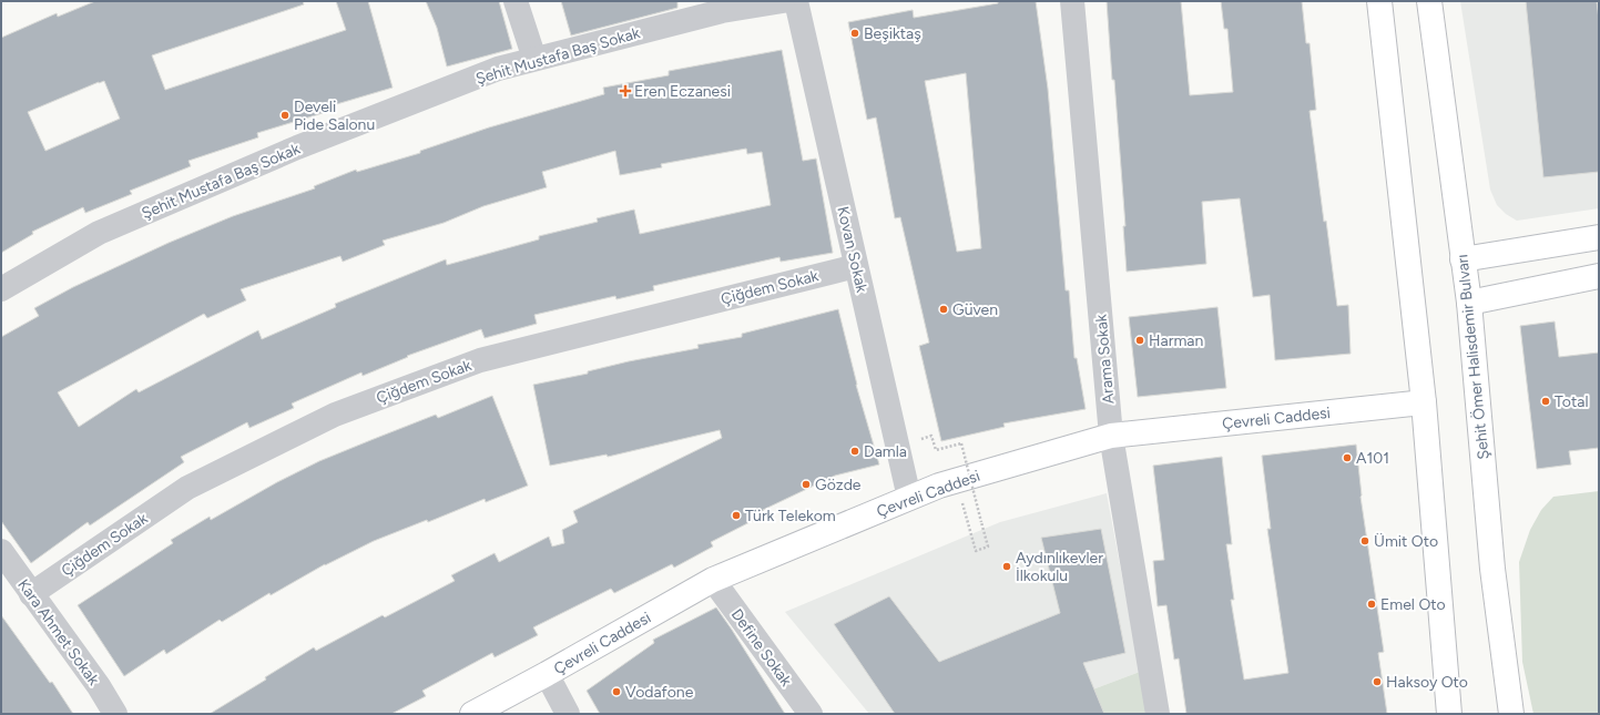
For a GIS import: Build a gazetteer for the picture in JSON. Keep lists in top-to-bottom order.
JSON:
{
  "streets": {
    "main road": ["Şehit Ömer Halisdemir Bulvarı", "Çevreli Caddesi"],
    "street": [
      "Şehit Mustafa Baş Sokak",
      "Kovan Sokak",
      "Çiğdem Sokak",
      "Arama Sokak",
      "Kara Ahmet Sokak",
      "Define Sokak"
    ]
  },
  "crossings": [
    ["Kovan Sokak", "Çiğdem Sokak"],
    ["Kovan Sokak", "Çevreli Caddesi"],
    ["Çiğdem Sokak", "Kara Ahmet Sokak"],
    ["Arama Sokak", "Çevreli Caddesi"],
    ["Çevreli Caddesi", "Define Sokak"]
  ],
  "places": {
    "other": [
      "Beşiktaş",
      "Develi Pide Salonu",
      "Güven",
      "Harman",
      "Total",
      "Damla",
      "A101",
      "Gözde",
      "Türk Telekom",
      "Ümit Oto",
      "Aydınlıkevler İlkokulu",
      "Emel Oto",
      "Haksoy Oto",
      "Vodafone"
    ],
    "health": ["Eren Eczanesi"]
  }
}
